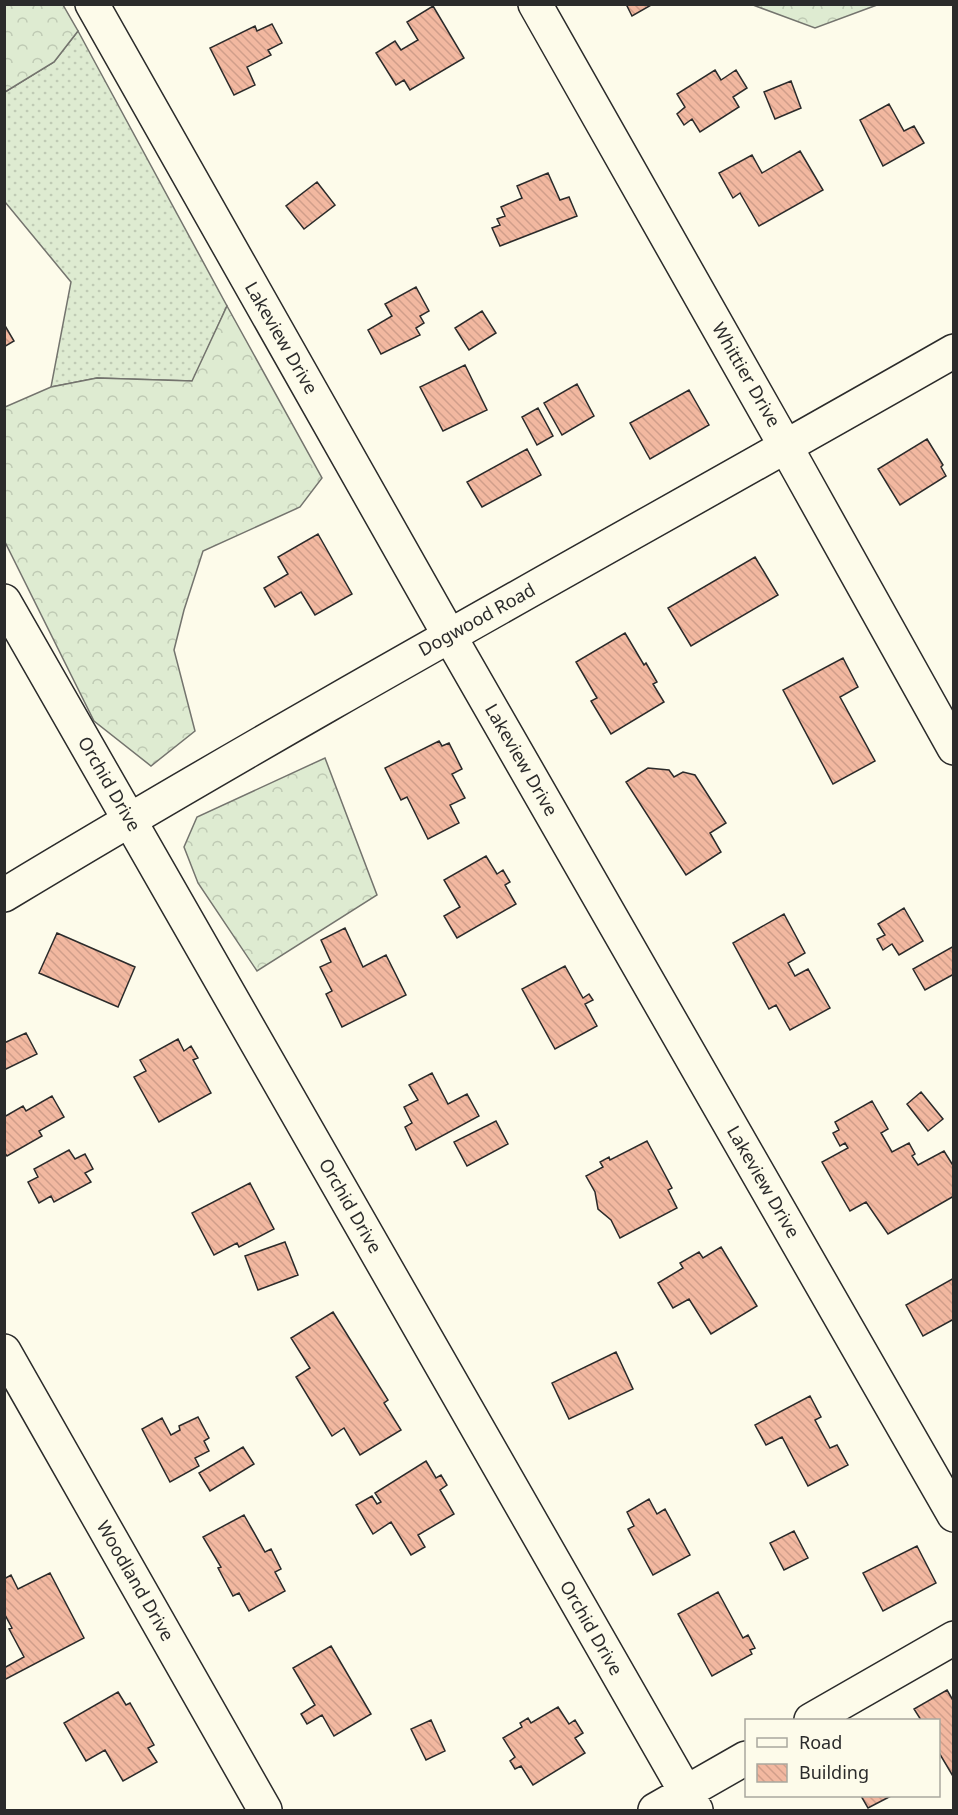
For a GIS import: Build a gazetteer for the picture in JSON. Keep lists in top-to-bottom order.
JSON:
{
  "streets": {
    "street": [
      "Lakeview Drive",
      "Whittier Drive",
      "Dogwood Road",
      "Orchid Drive",
      "Woodland Drive"
    ]
  },
  "crossings": [
    ["Lakeview Drive", "Dogwood Road"],
    ["Whittier Drive", "Dogwood Road"],
    ["Dogwood Road", "Orchid Drive"]
  ],
  "legend": ["Road", "Building"]
}
